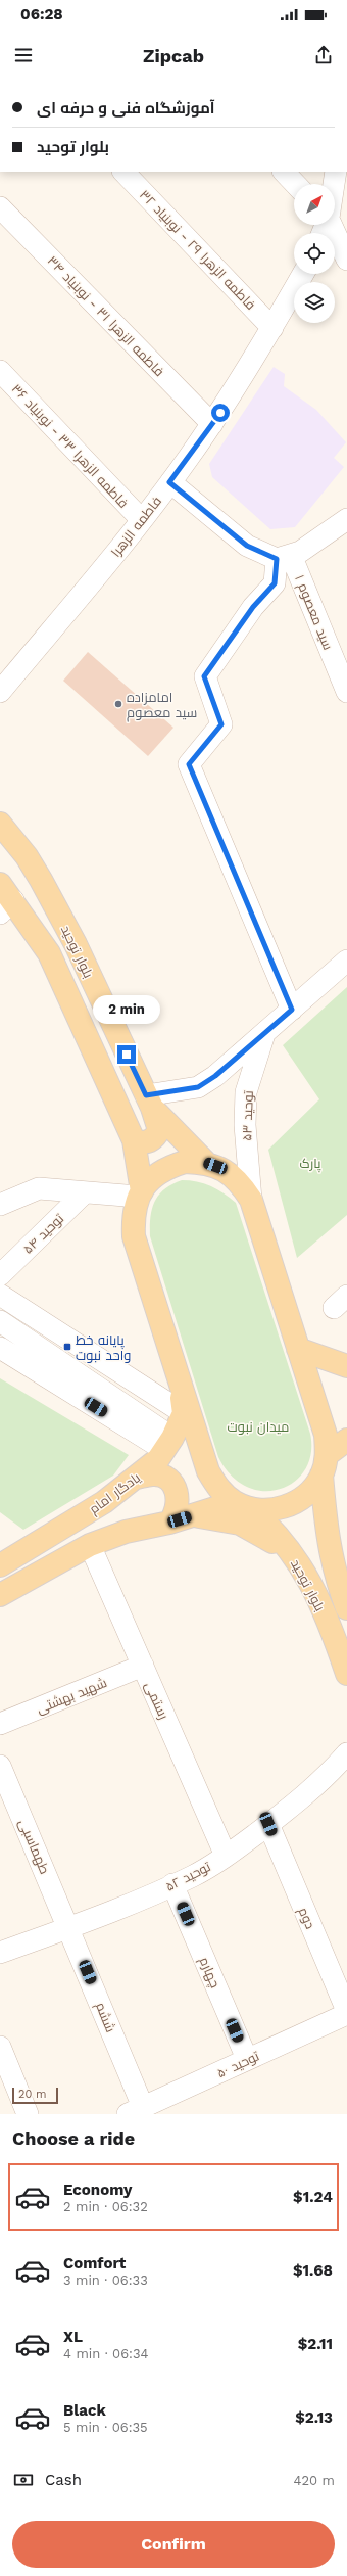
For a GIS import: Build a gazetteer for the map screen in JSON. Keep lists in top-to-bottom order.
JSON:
{
  "streets": {
    "main road": ["بلوار توحید", "یادگار امام"],
    "street": [
      "فاطمه الزهرا ۲۹ - نوبنیاد ۳۲",
      "فاطمه الزهرا ۳۱ - نوبنیاد ۳۴",
      "فاطمه الزهرا ۳۳ - نوبنیاد ۳۶",
      "فاطمه الزهرا",
      "سید معصوم ۱",
      "توحید ۵۳",
      "توحید ۵۴",
      "شهید بهشتی",
      "رستمی",
      "طهماسبی",
      "توحید ۵۲",
      "دوم",
      "چهارم",
      "ششم",
      "توحید ۵۰"
    ]
  },
  "crossings": [
    ["فاطمه الزهرا ۲۹ - نوبنیاد ۳۲", "فاطمه الزهرا"],
    ["فاطمه الزهرا ۳۱ - نوبنیاد ۳۴", "فاطمه الزهرا"],
    ["فاطمه الزهرا ۳۳ - نوبنیاد ۳۶", "فاطمه الزهرا"],
    ["شهید بهشتی", "رستمی"],
    ["رستمی", "توحید ۵۲"],
    ["طهماسبی", "توحید ۵۲"],
    ["طهماسبی", "ششم"],
    ["توحید ۵۲", "دوم"],
    ["توحید ۵۲", "چهارم"],
    ["توحید ۵۲", "ششم"],
    ["دوم", "توحید ۵۰"],
    ["چهارم", "توحید ۵۰"],
    ["ششم", "توحید ۵۰"]
  ],
  "parks": ["پارک", "میدان نبوت"],
  "places": {
    "other": ["امامزاده سید معصوم"],
    "transit": ["پایانه خط واحد نبوت"]
  },
  "scale_bar": "20 m",
  "north": "top right",
  "page": {
    "status": "06:28",
    "header": "Zipcab",
    "banner": ["آموزشگاه فنی و حرفه ای", "بلوار توحید"],
    "bubble": "2 min",
    "scale": "20 m",
    "heading": "Choose a ride",
    "list": [
      {
        "name": "Economy",
        "note": "2 min · 06:32",
        "value": "$1.24"
      },
      {
        "name": "Comfort",
        "note": "3 min · 06:33",
        "value": "$1.68"
      },
      {
        "name": "XL",
        "note": "4 min · 06:34",
        "value": "$2.11"
      },
      {
        "name": "Black",
        "note": "5 min · 06:35",
        "value": "$2.13"
      }
    ],
    "pay": ["Cash", "420 m"],
    "buttons": "Confirm"
  }
}
